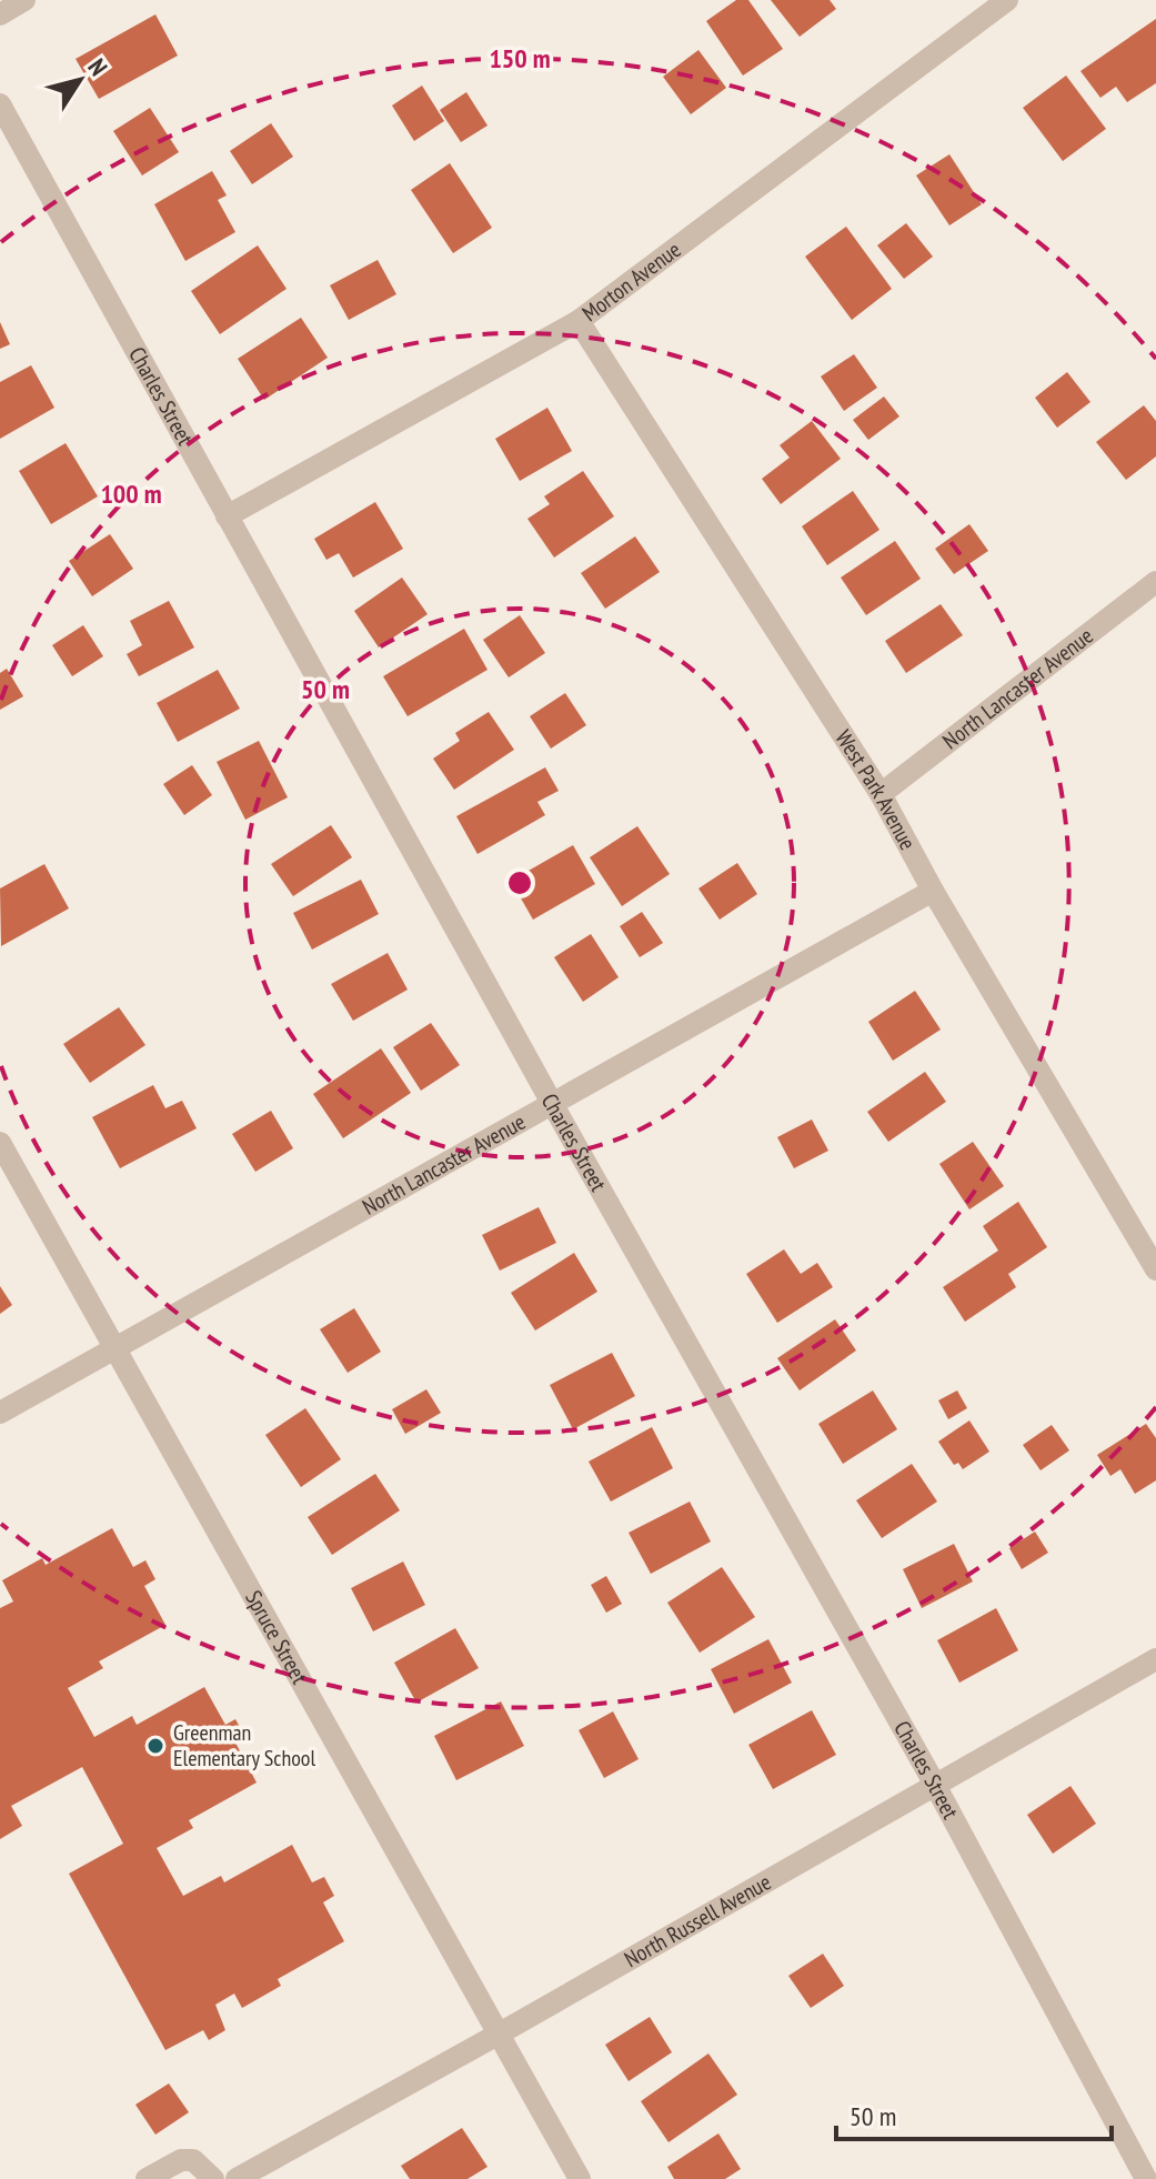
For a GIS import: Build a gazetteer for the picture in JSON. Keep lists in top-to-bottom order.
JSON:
{
  "streets": {
    "street": [
      "Morton Avenue",
      "Charles Street",
      "North Lancaster Avenue",
      "West Park Avenue",
      "Spruce Street",
      "North Russell Avenue"
    ]
  },
  "crossings": [
    ["Morton Avenue", "Charles Street"],
    ["Morton Avenue", "West Park Avenue"],
    ["Charles Street", "North Lancaster Avenue"],
    ["Charles Street", "North Russell Avenue"],
    ["North Lancaster Avenue", "West Park Avenue"],
    ["North Lancaster Avenue", "Spruce Street"],
    ["Spruce Street", "North Russell Avenue"]
  ],
  "places": ["Greenman Elementary School"],
  "scale_bar": "50 m",
  "north": "top right",
  "rings": ["150 m", "100 m", "50 m"]
}
